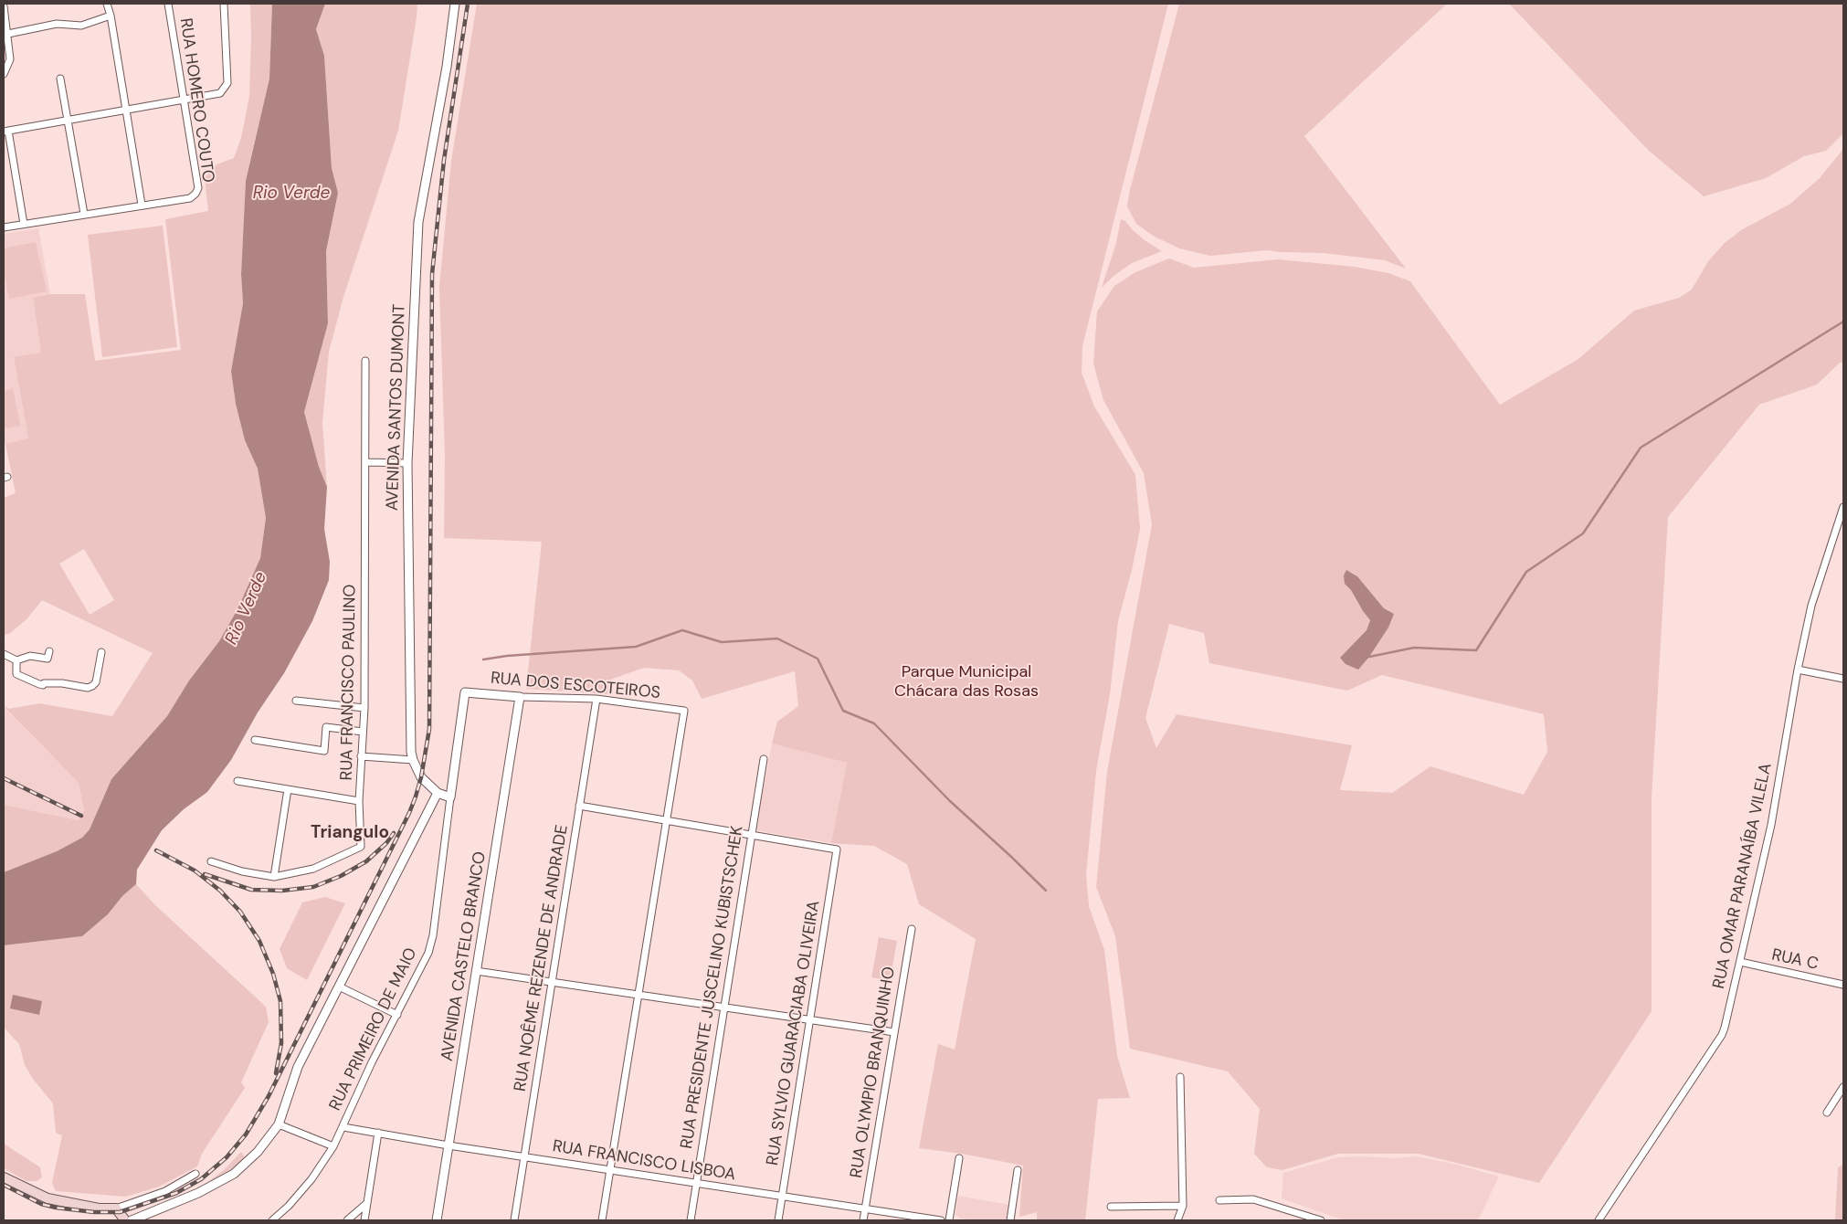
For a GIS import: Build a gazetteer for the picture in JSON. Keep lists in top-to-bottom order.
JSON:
{
  "streets": {
    "street": [
      "RUA HOMERO COUTO",
      "AVENIDA SANTOS DUMONT",
      "RUA FRANCISCO PAULINO",
      "RUA DOS ESCOTEIROS",
      "RUA OMAR PARANAÍBA VILELA",
      "AVENIDA CASTELO BRANCO",
      "RUA NOÊME REZENDE DE ANDRADE",
      "RUA C",
      "RUA PRESIDENTE JUSCELINO KUBISTSCHEK",
      "RUA PRIMEIRO DE MAIO",
      "RUA SYLVIO GUARACIABA OLIVEIRA",
      "RUA OLYMPIO BRANQUINHO",
      "RUA FRANCISCO LISBOA"
    ]
  },
  "crossings": [
    ["AVENIDA SANTOS DUMONT", "RUA PRIMEIRO DE MAIO"],
    ["RUA DOS ESCOTEIROS", "AVENIDA CASTELO BRANCO"],
    ["RUA DOS ESCOTEIROS", "RUA NOÊME REZENDE DE ANDRADE"],
    ["RUA DOS ESCOTEIROS", "RUA PRIMEIRO DE MAIO"],
    ["RUA OMAR PARANAÍBA VILELA", "RUA C"],
    ["AVENIDA CASTELO BRANCO", "RUA FRANCISCO LISBOA"],
    ["RUA NOÊME REZENDE DE ANDRADE", "RUA FRANCISCO LISBOA"],
    ["RUA PRESIDENTE JUSCELINO KUBISTSCHEK", "RUA SYLVIO GUARACIABA OLIVEIRA"],
    ["RUA PRESIDENTE JUSCELINO KUBISTSCHEK", "RUA FRANCISCO LISBOA"],
    ["RUA PRIMEIRO DE MAIO", "RUA FRANCISCO LISBOA"],
    ["RUA SYLVIO GUARACIABA OLIVEIRA", "RUA FRANCISCO LISBOA"],
    ["RUA OLYMPIO BRANQUINHO", "RUA FRANCISCO LISBOA"]
  ],
  "districts": ["Triangulo"],
  "water": ["Rio Verde"],
  "parks": ["Parque Municipal Chácara das Rosas"]
}
